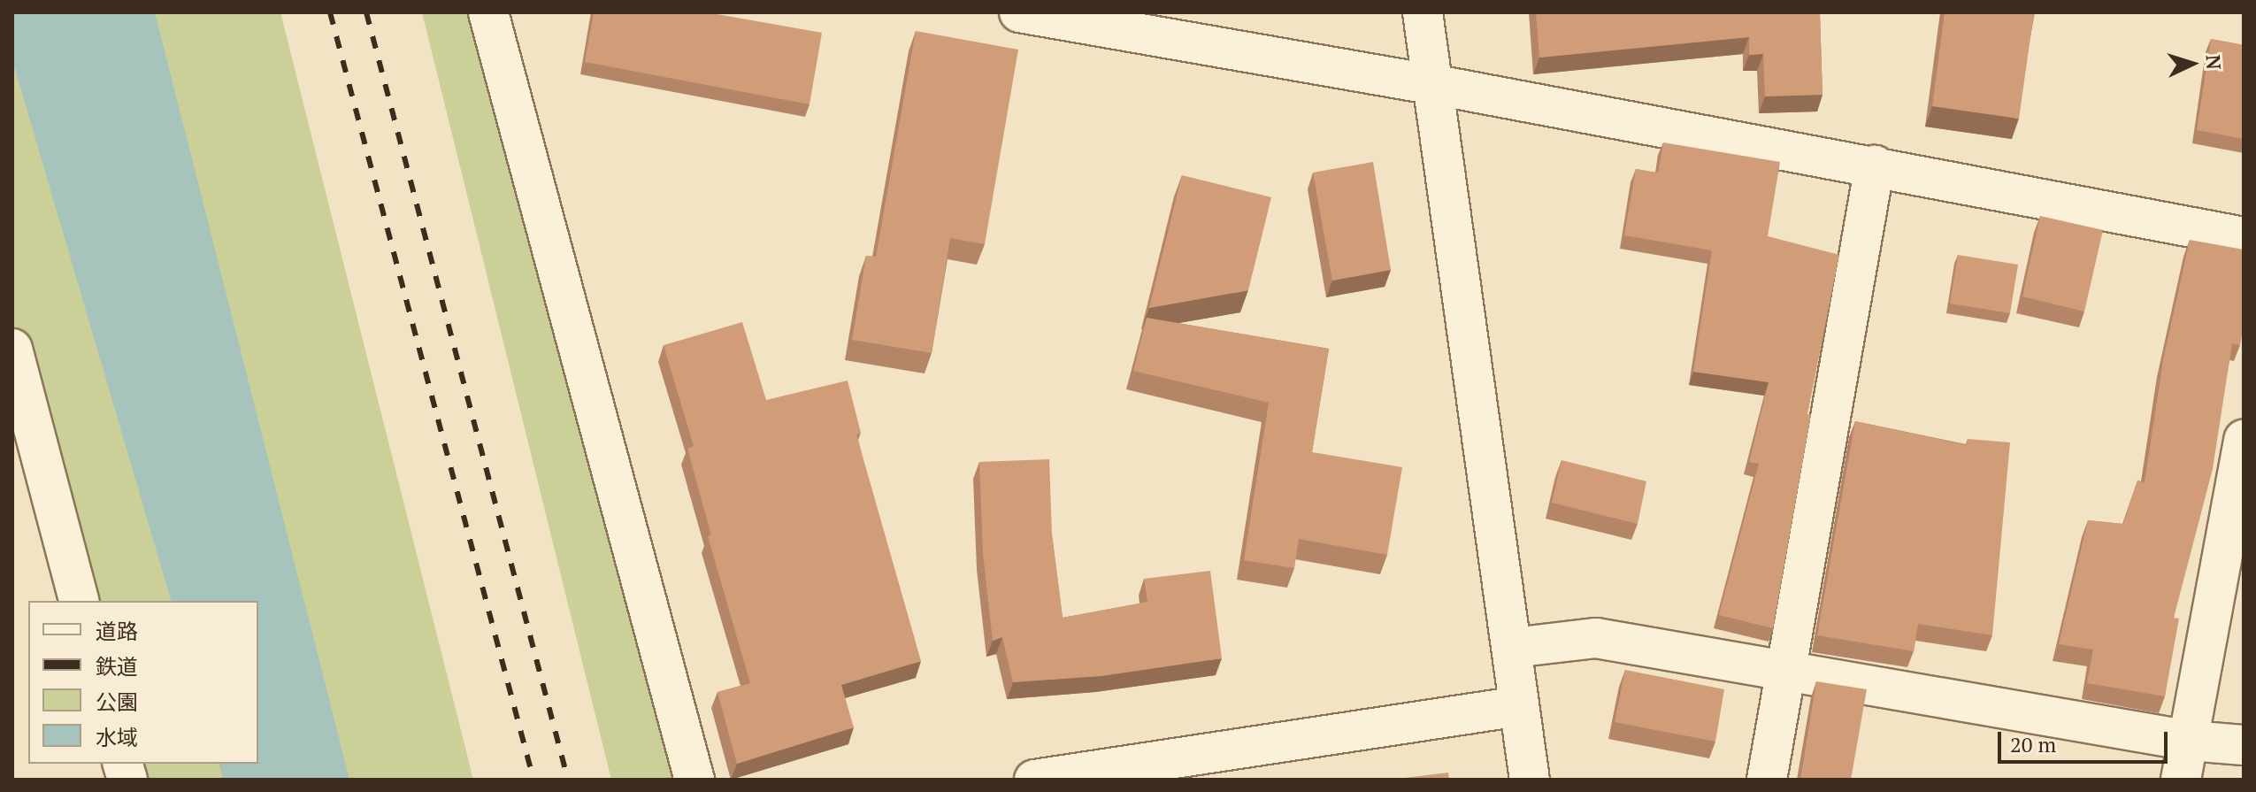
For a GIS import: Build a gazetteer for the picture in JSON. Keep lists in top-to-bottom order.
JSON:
{
  "legend": [
    "道路",
    "鉄道",
    "公園",
    "水域"
  ],
  "scale_bar": "20 m",
  "north": "right"
}
